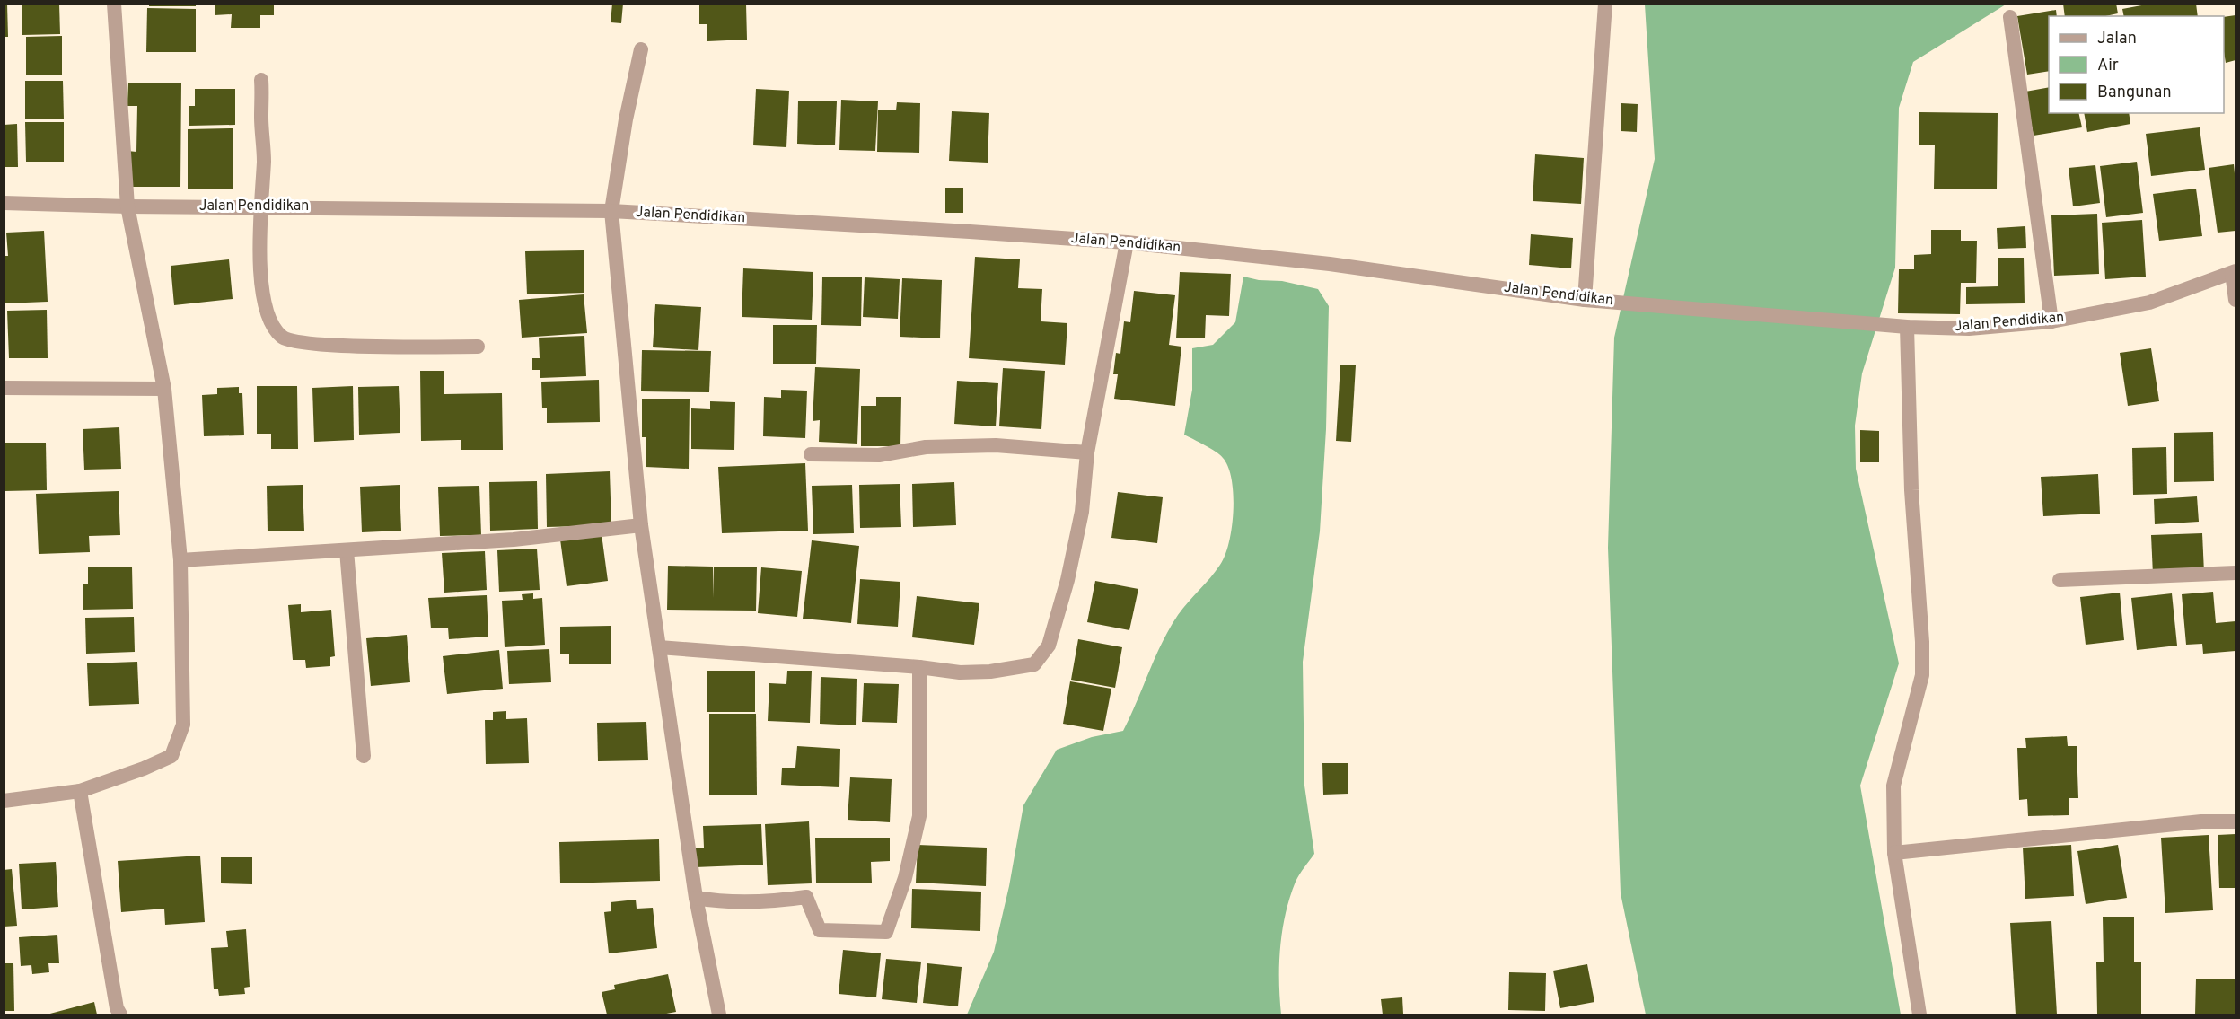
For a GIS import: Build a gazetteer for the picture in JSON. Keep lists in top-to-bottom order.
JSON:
{
  "streets": {
    "street": ["Jalan Pendidikan"]
  },
  "legend": ["Jalan", "Air", "Bangunan"]
}
